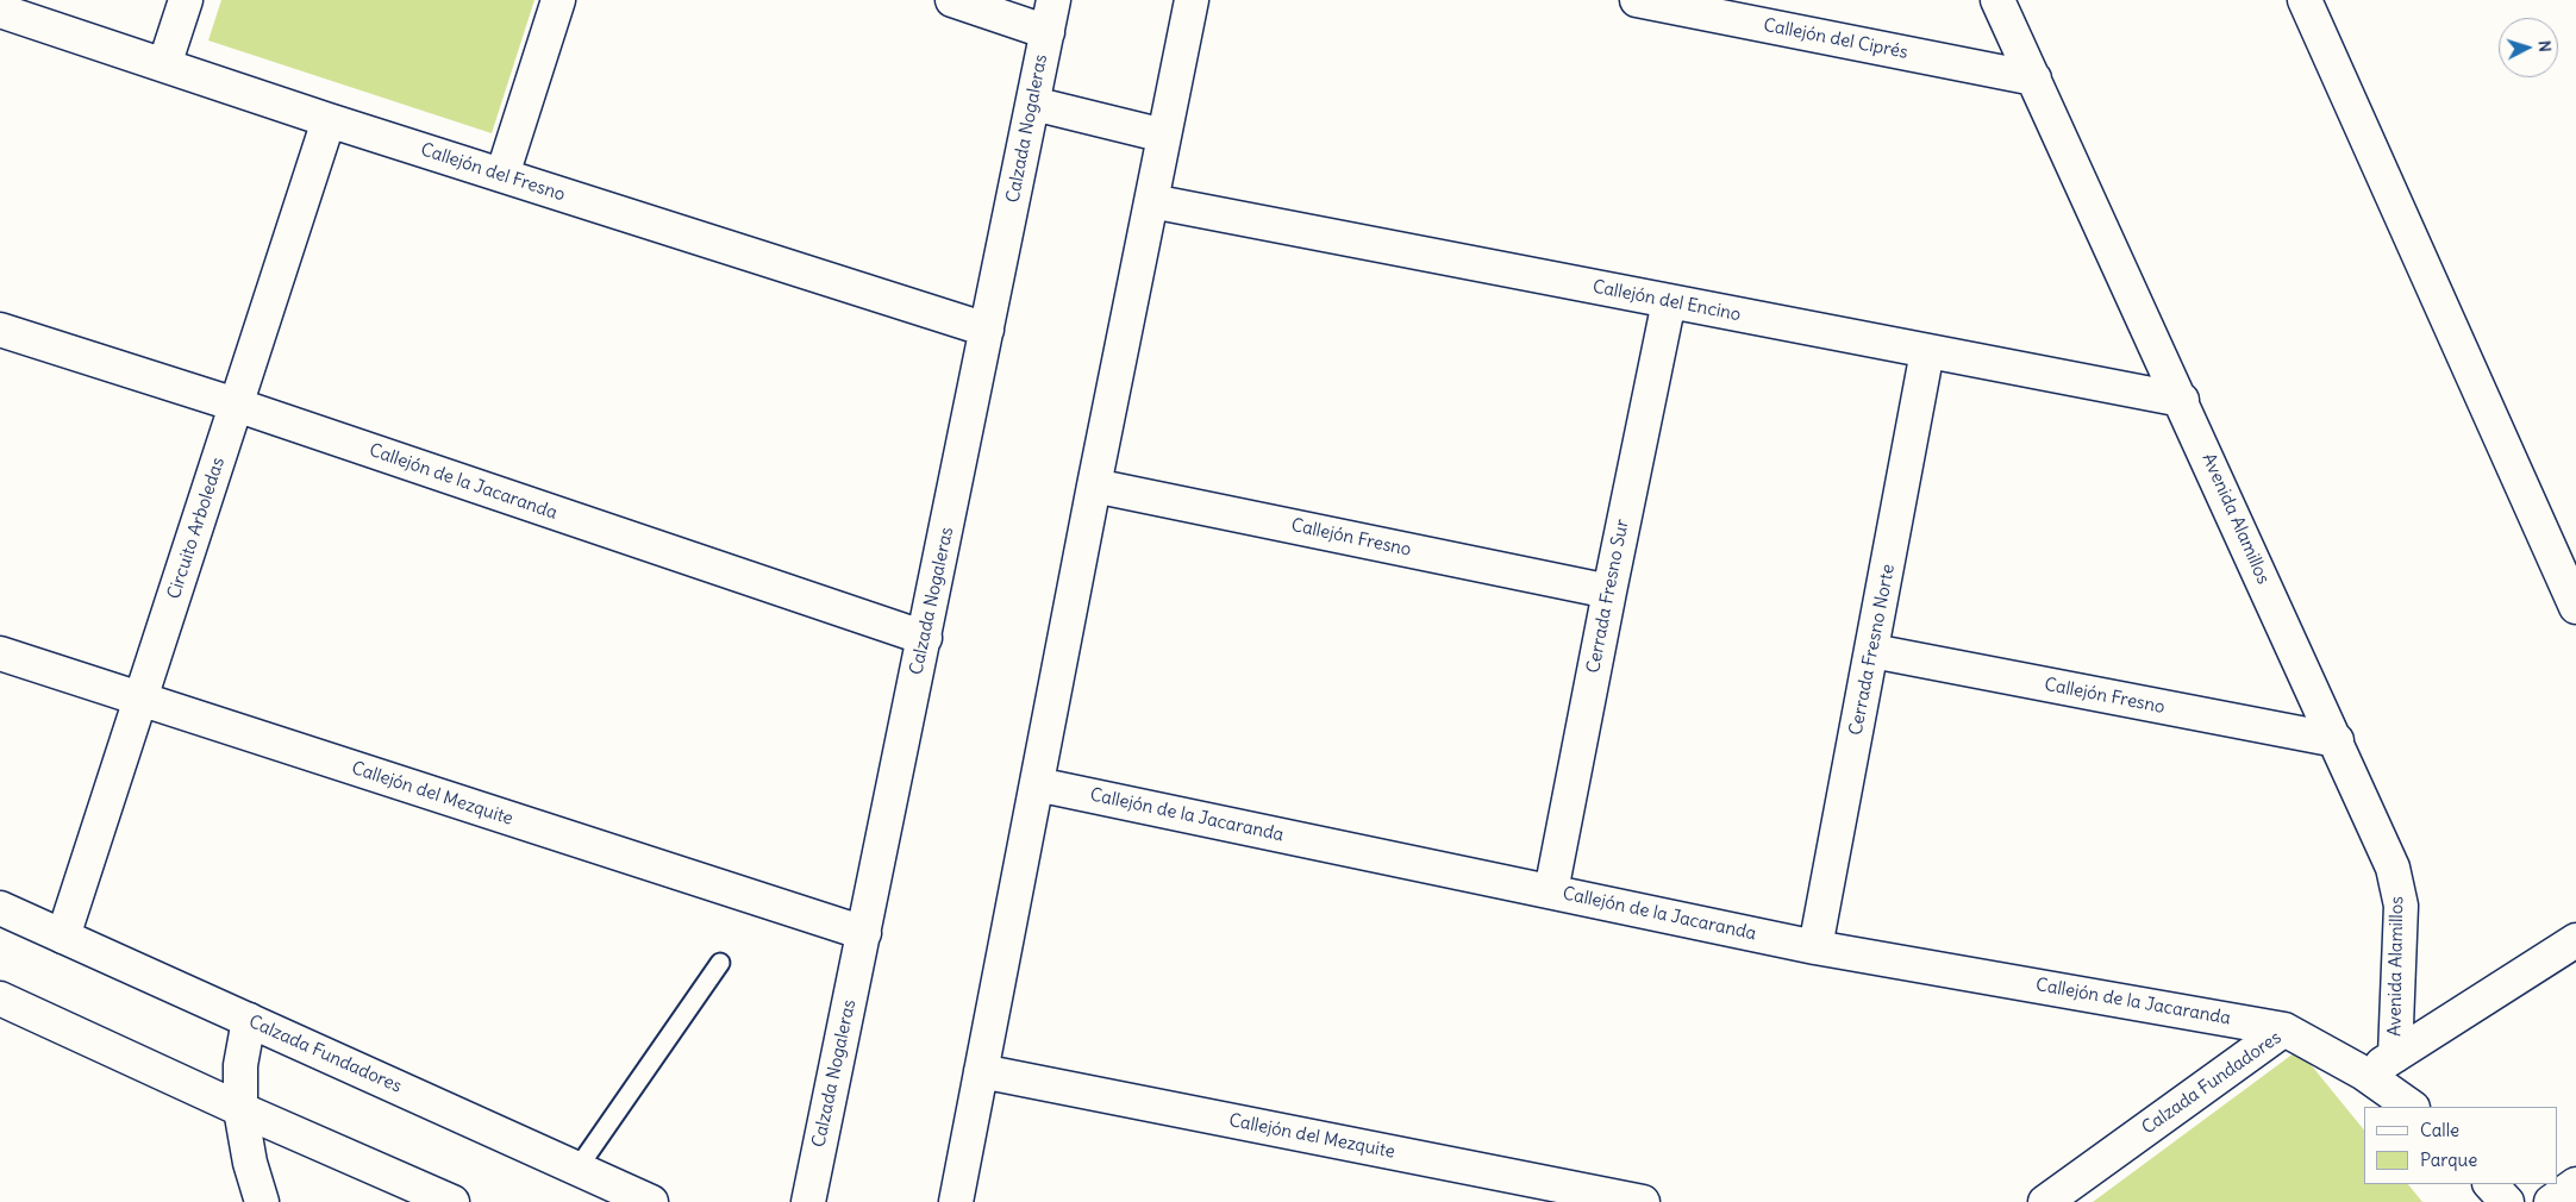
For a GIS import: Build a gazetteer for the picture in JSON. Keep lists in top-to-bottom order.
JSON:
{
  "streets": {
    "street": [
      "Callejón del Ciprés",
      "Calzada Nogaleras",
      "Callejón del Fresno",
      "Callejón del Encino",
      "Callejón de la Jacaranda",
      "Avenida Alamillos",
      "Circuito Arboledas",
      "Callejón Fresno",
      "Cerrada Fresno Sur",
      "Cerrada Fresno Norte",
      "Callejón del Mezquite",
      "Calzada Fundadores"
    ]
  },
  "crossings": [
    ["Callejón del Ciprés", "Avenida Alamillos"],
    ["Calzada Nogaleras", "Callejón del Fresno"],
    ["Calzada Nogaleras", "Callejón de la Jacaranda"],
    ["Calzada Nogaleras", "Callejón del Mezquite"],
    ["Callejón del Fresno", "Circuito Arboledas"],
    ["Callejón del Encino", "Avenida Alamillos"],
    ["Callejón del Encino", "Cerrada Fresno Sur"],
    ["Callejón del Encino", "Cerrada Fresno Norte"],
    ["Callejón de la Jacaranda", "Circuito Arboledas"],
    ["Callejón de la Jacaranda", "Cerrada Fresno Sur"],
    ["Callejón de la Jacaranda", "Cerrada Fresno Norte"],
    ["Callejón de la Jacaranda", "Calzada Fundadores"],
    ["Avenida Alamillos", "Callejón Fresno"],
    ["Circuito Arboledas", "Callejón del Mezquite"],
    ["Circuito Arboledas", "Calzada Fundadores"],
    ["Callejón Fresno", "Cerrada Fresno Sur"],
    ["Callejón Fresno", "Cerrada Fresno Norte"]
  ],
  "legend": ["Calle", "Parque"],
  "north": "right"
}
